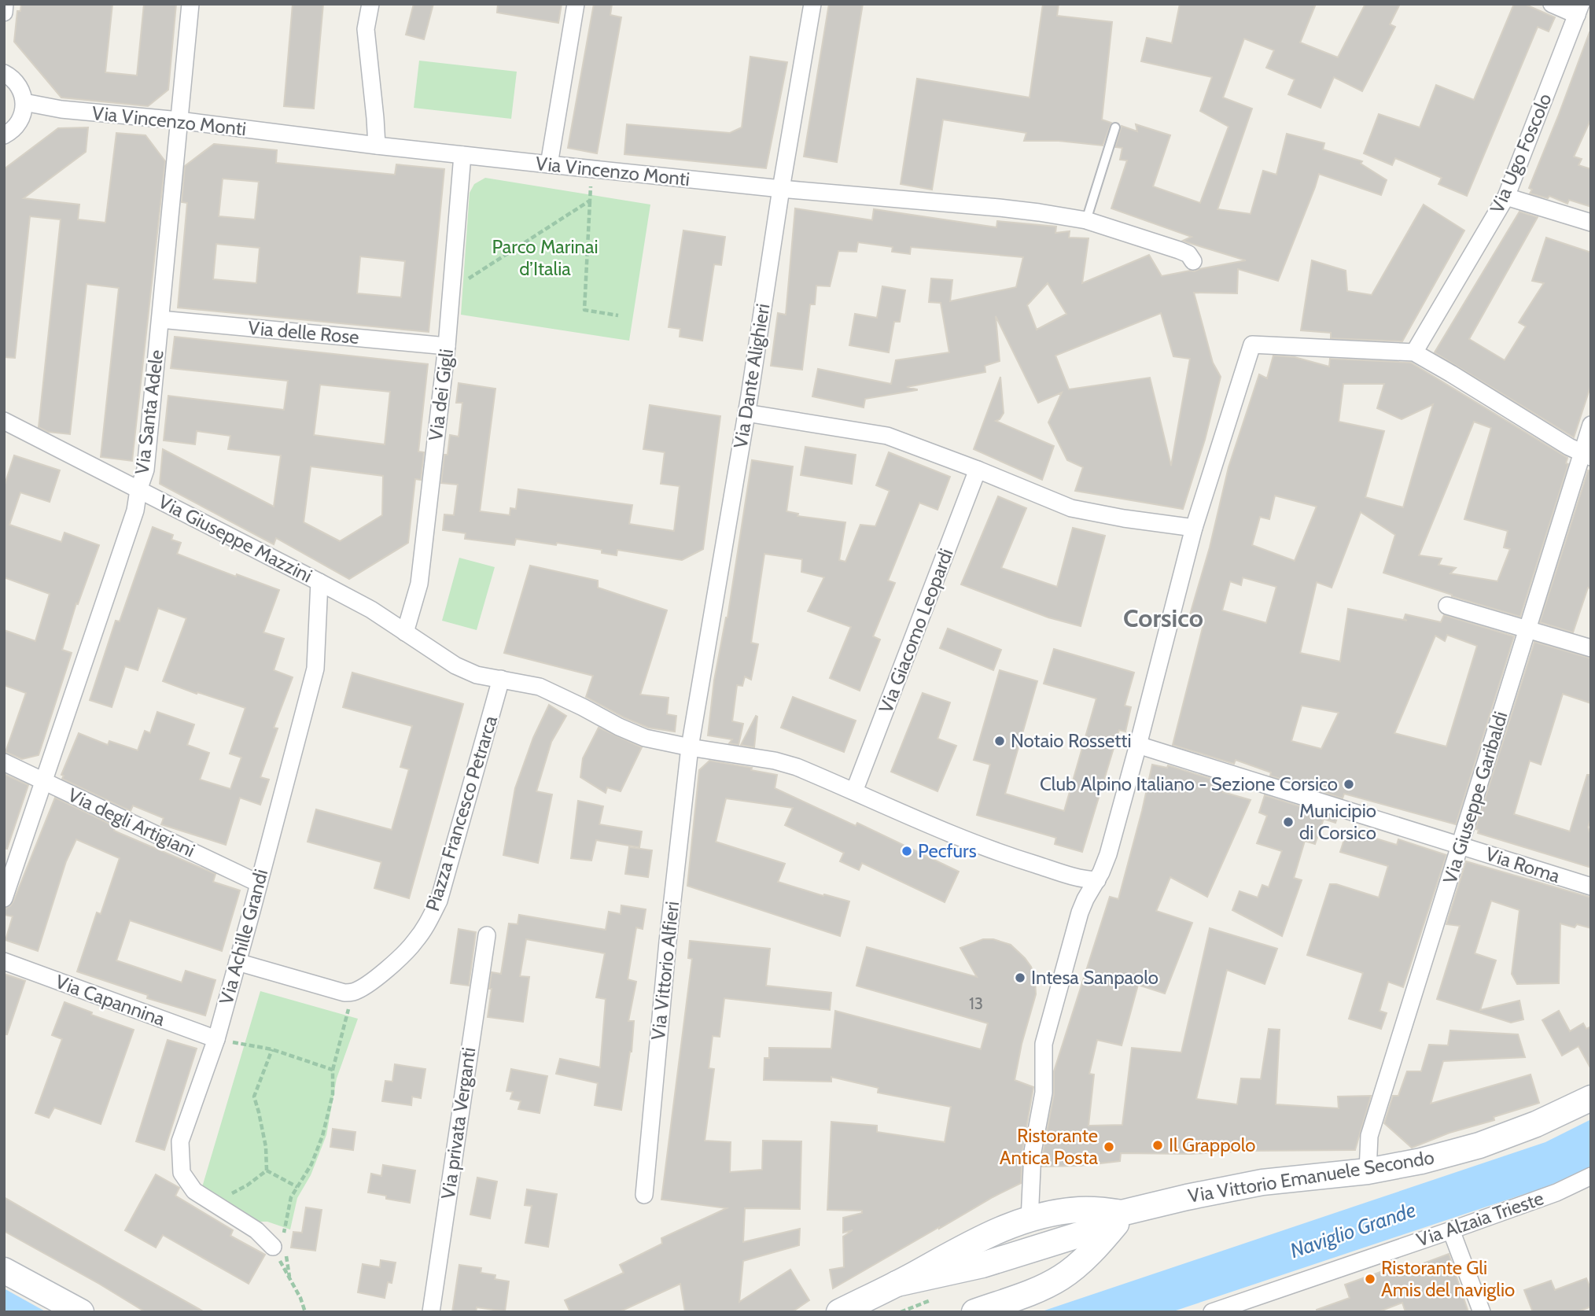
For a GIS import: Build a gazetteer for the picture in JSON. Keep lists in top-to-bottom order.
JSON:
{
  "streets": {
    "main road": ["Via Vittorio Emanuele Secondo"],
    "street": [
      "Via Vincenzo Monti",
      "Via Ugo Foscolo",
      "Via delle Rose",
      "Via Dante Alighieri",
      "Via dei Gigli",
      "Via Santa Adele",
      "Via Giuseppe Mazzini",
      "Via Giacomo Leopardi",
      "Via Giuseppe Garibaldi",
      "Piazza Francesco Petrarca",
      "Via degli Artigiani",
      "Via Roma",
      "Via Achille Grandi",
      "Via Vittorio Alfieri",
      "Via Capannina",
      "Via privata Verganti",
      "Via Alzaia Trieste"
    ]
  },
  "crossings": [
    ["Via Vincenzo Monti", "Via Dante Alighieri"],
    ["Via Vincenzo Monti", "Via dei Gigli"],
    ["Via Vincenzo Monti", "Via Santa Adele"],
    ["Via delle Rose", "Via dei Gigli"],
    ["Via delle Rose", "Via Santa Adele"],
    ["Via Dante Alighieri", "Via Giuseppe Mazzini"],
    ["Via Dante Alighieri", "Via Vittorio Alfieri"],
    ["Via dei Gigli", "Via Giuseppe Mazzini"],
    ["Via Santa Adele", "Via Giuseppe Mazzini"],
    ["Via Santa Adele", "Via degli Artigiani"],
    ["Via Giuseppe Mazzini", "Via Giacomo Leopardi"],
    ["Via Giuseppe Mazzini", "Piazza Francesco Petrarca"],
    ["Via Giuseppe Mazzini", "Via Achille Grandi"],
    ["Via Giuseppe Mazzini", "Via Vittorio Alfieri"],
    ["Via Giuseppe Garibaldi", "Via Roma"],
    ["Via Giuseppe Garibaldi", "Via Vittorio Emanuele Secondo"],
    ["Via degli Artigiani", "Via Achille Grandi"],
    ["Via Achille Grandi", "Via Capannina"]
  ],
  "districts": ["Corsico"],
  "water": ["Naviglio Grande"],
  "parks": ["Parco Marinai d’Italia"],
  "places": [
    "Notaio Rossetti",
    "Club Alpino Italiano - Sezione Corsico",
    "Municipio di Corsico",
    "Pecfurs",
    "Intesa Sanpaolo",
    "Il Grappolo",
    "Ristorante Antica Posta",
    "Ristorante Gli Amis del naviglio"
  ],
  "house_numbers": ["13"]
}
